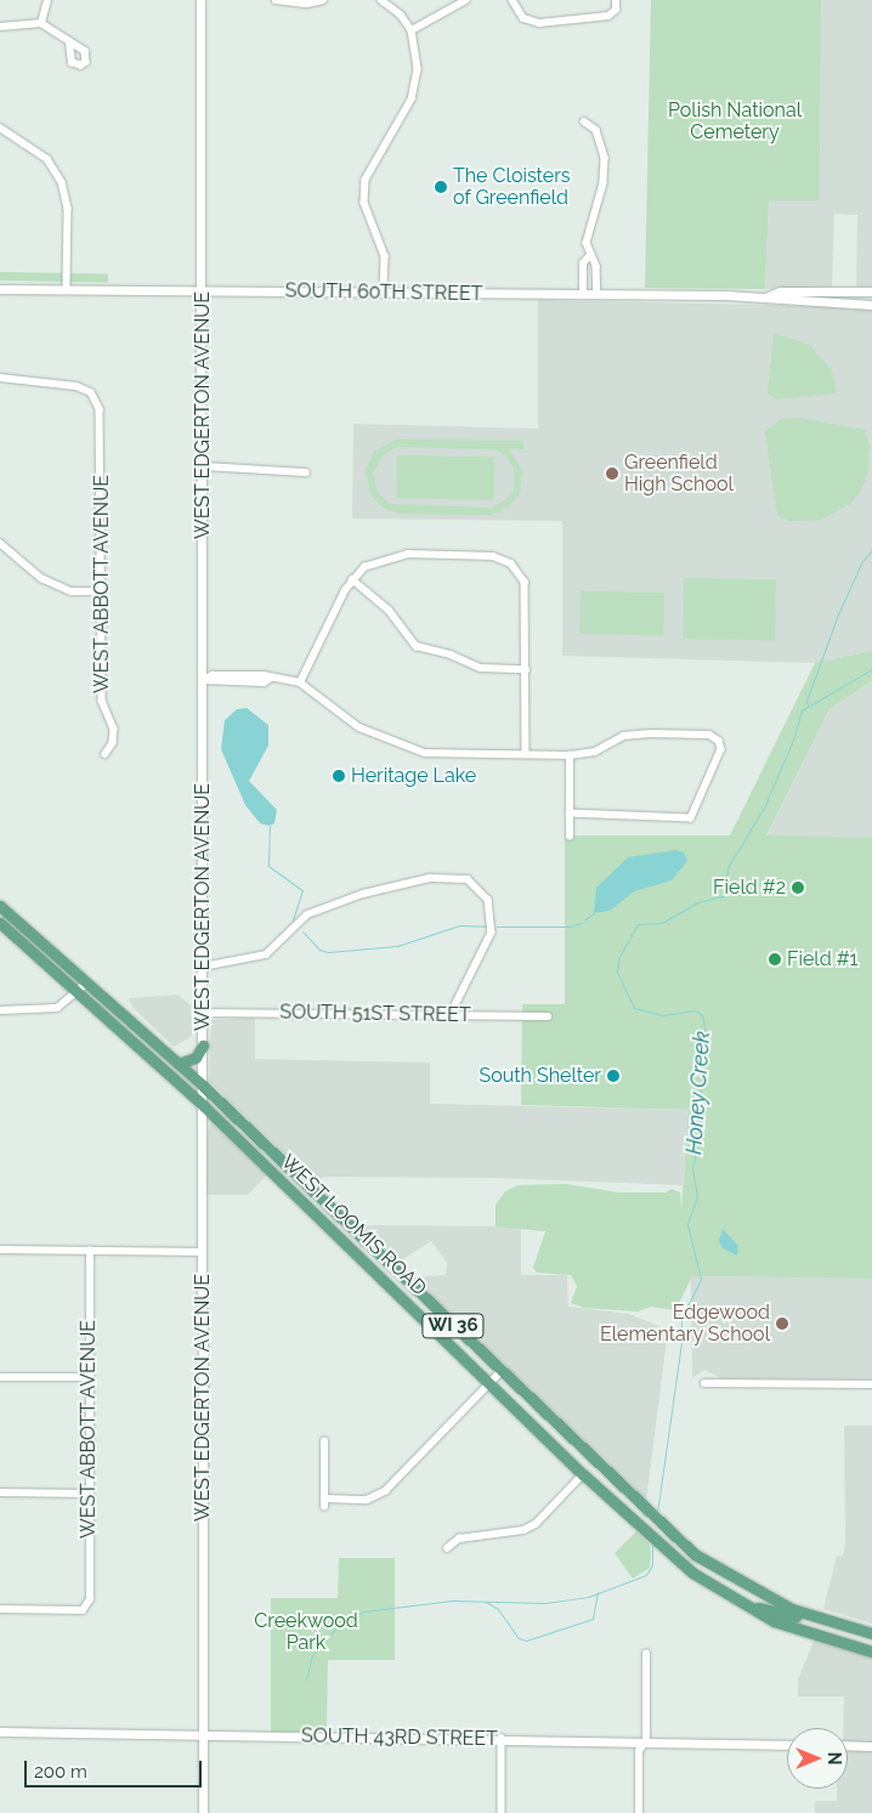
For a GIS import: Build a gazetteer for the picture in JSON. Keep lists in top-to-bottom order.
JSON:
{
  "streets": {
    "main road": ["WEST LOOMIS ROAD", "WI 36"],
    "street": [
      "SOUTH 60TH STREET",
      "WEST EDGERTON AVENUE",
      "WEST ABBOTT AVENUE",
      "SOUTH 51ST STREET",
      "SOUTH 43RD STREET"
    ]
  },
  "crossings": [
    ["SOUTH 60TH STREET", "WEST EDGERTON AVENUE"],
    ["WEST EDGERTON AVENUE", "SOUTH 51ST STREET"],
    ["WEST EDGERTON AVENUE", "WEST LOOMIS ROAD"],
    ["WEST EDGERTON AVENUE", "SOUTH 43RD STREET"]
  ],
  "water": ["Honey Creek"],
  "parks": ["Polish National Cemetery", "Creekwood Park"],
  "places": [
    "The Cloisters of Greenfield",
    "Greenfield High School",
    "Heritage Lake",
    "Field #2",
    "Field #1",
    "South Shelter",
    "Edgewood Elementary School"
  ],
  "scale_bar": "200 m",
  "north": "right"
}
